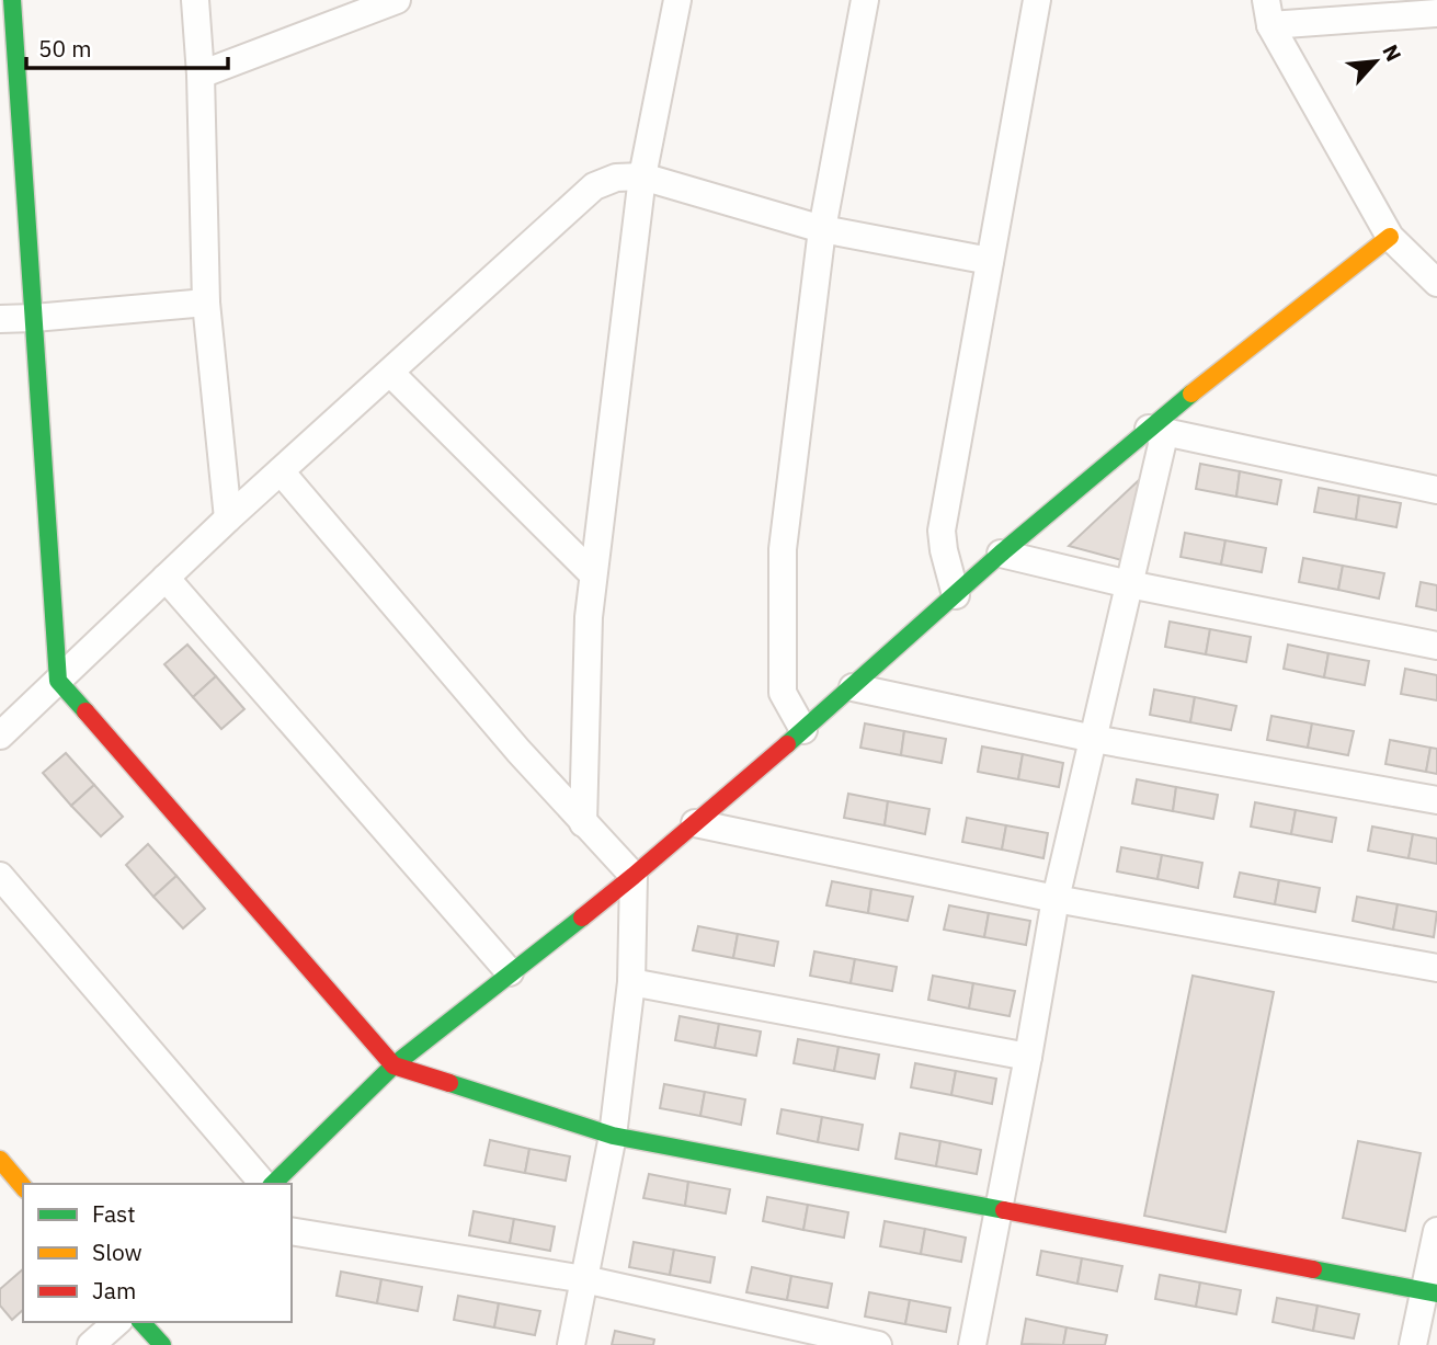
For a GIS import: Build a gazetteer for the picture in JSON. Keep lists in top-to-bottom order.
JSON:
{
  "legend": ["Fast", "Slow", "Jam"],
  "scale_bar": "50 m",
  "north": "top right"
}
